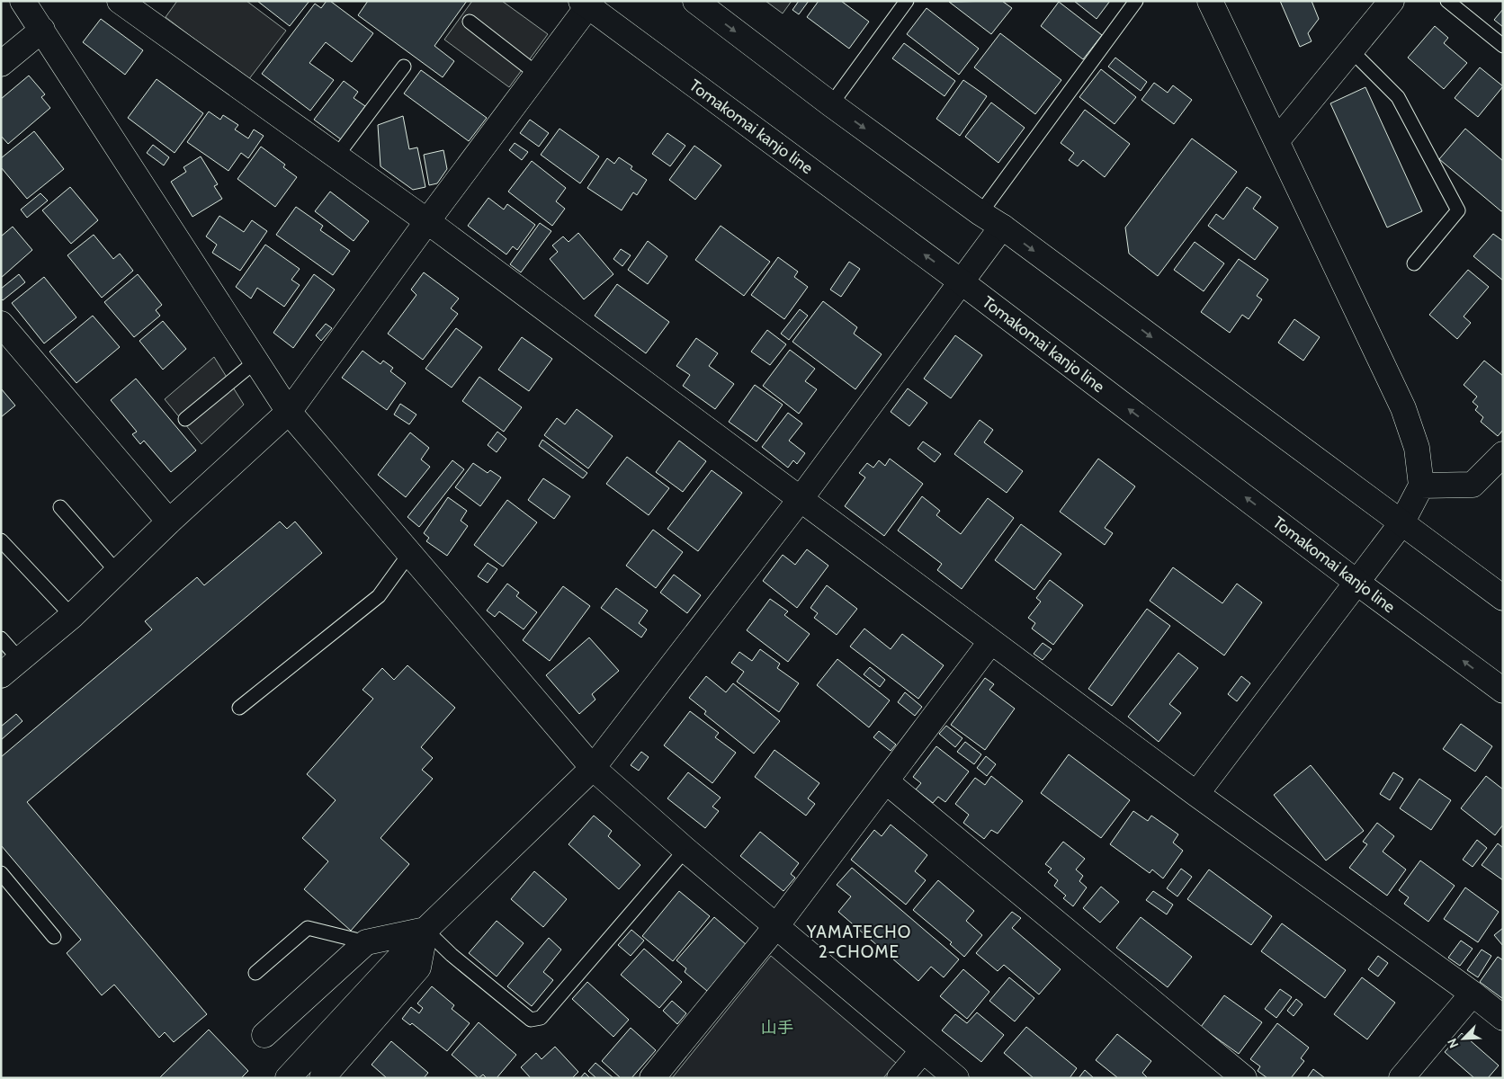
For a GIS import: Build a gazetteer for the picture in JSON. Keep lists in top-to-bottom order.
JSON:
{
  "streets": {
    "street": ["Tomakomai kanjo line"]
  },
  "districts": ["YAMATECHO 2-CHOME"],
  "parks": ["山手"],
  "north": "bottom left"
}
